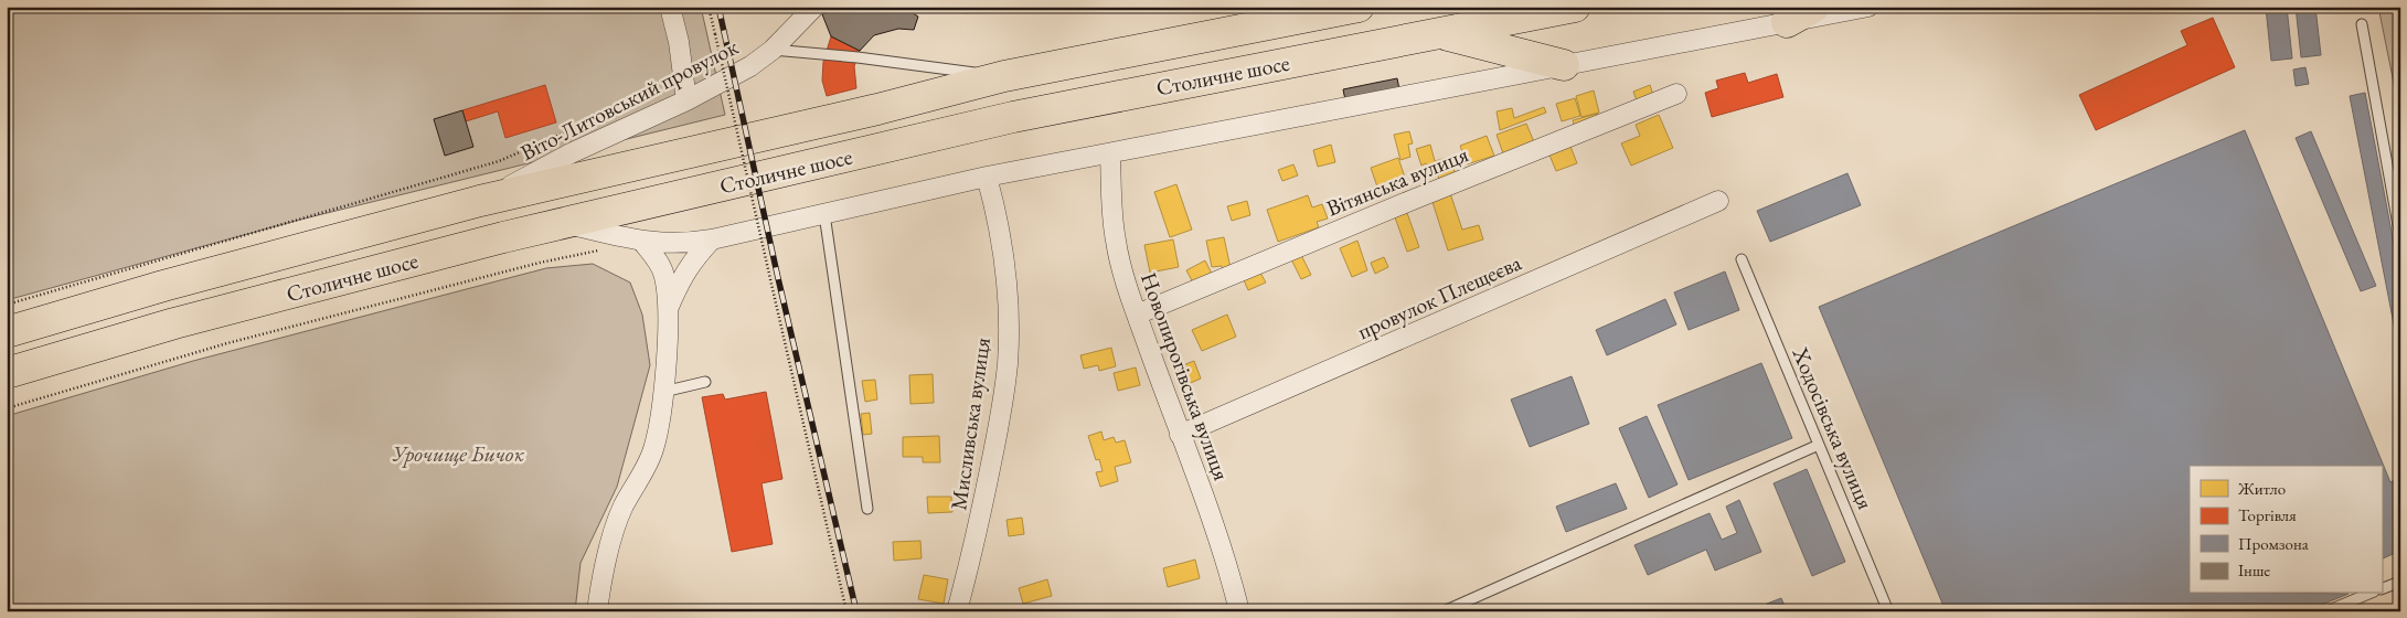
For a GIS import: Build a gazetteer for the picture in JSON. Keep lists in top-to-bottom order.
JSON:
{
  "streets": {
    "highway": ["Столичне шосе"],
    "street": [
      "Віто-Литовський провулок",
      "Вітянська вулиця",
      "провулок Плещеєва",
      "Новопирогівська вулиця",
      "Мисливська вулиця"
    ],
    "lane": ["Ходосівська вулиця"]
  },
  "crossings": [
    ["Столичне шосе", "Віто-Литовський провулок"],
    ["Вітянська вулиця", "Новопирогівська вулиця"],
    ["провулок Плещеєва", "Новопирогівська вулиця"]
  ],
  "parks": ["Урочище Бичок"],
  "legend": [
    "Житло",
    "Торгівля",
    "Промзона",
    "Інше"
  ]
}
